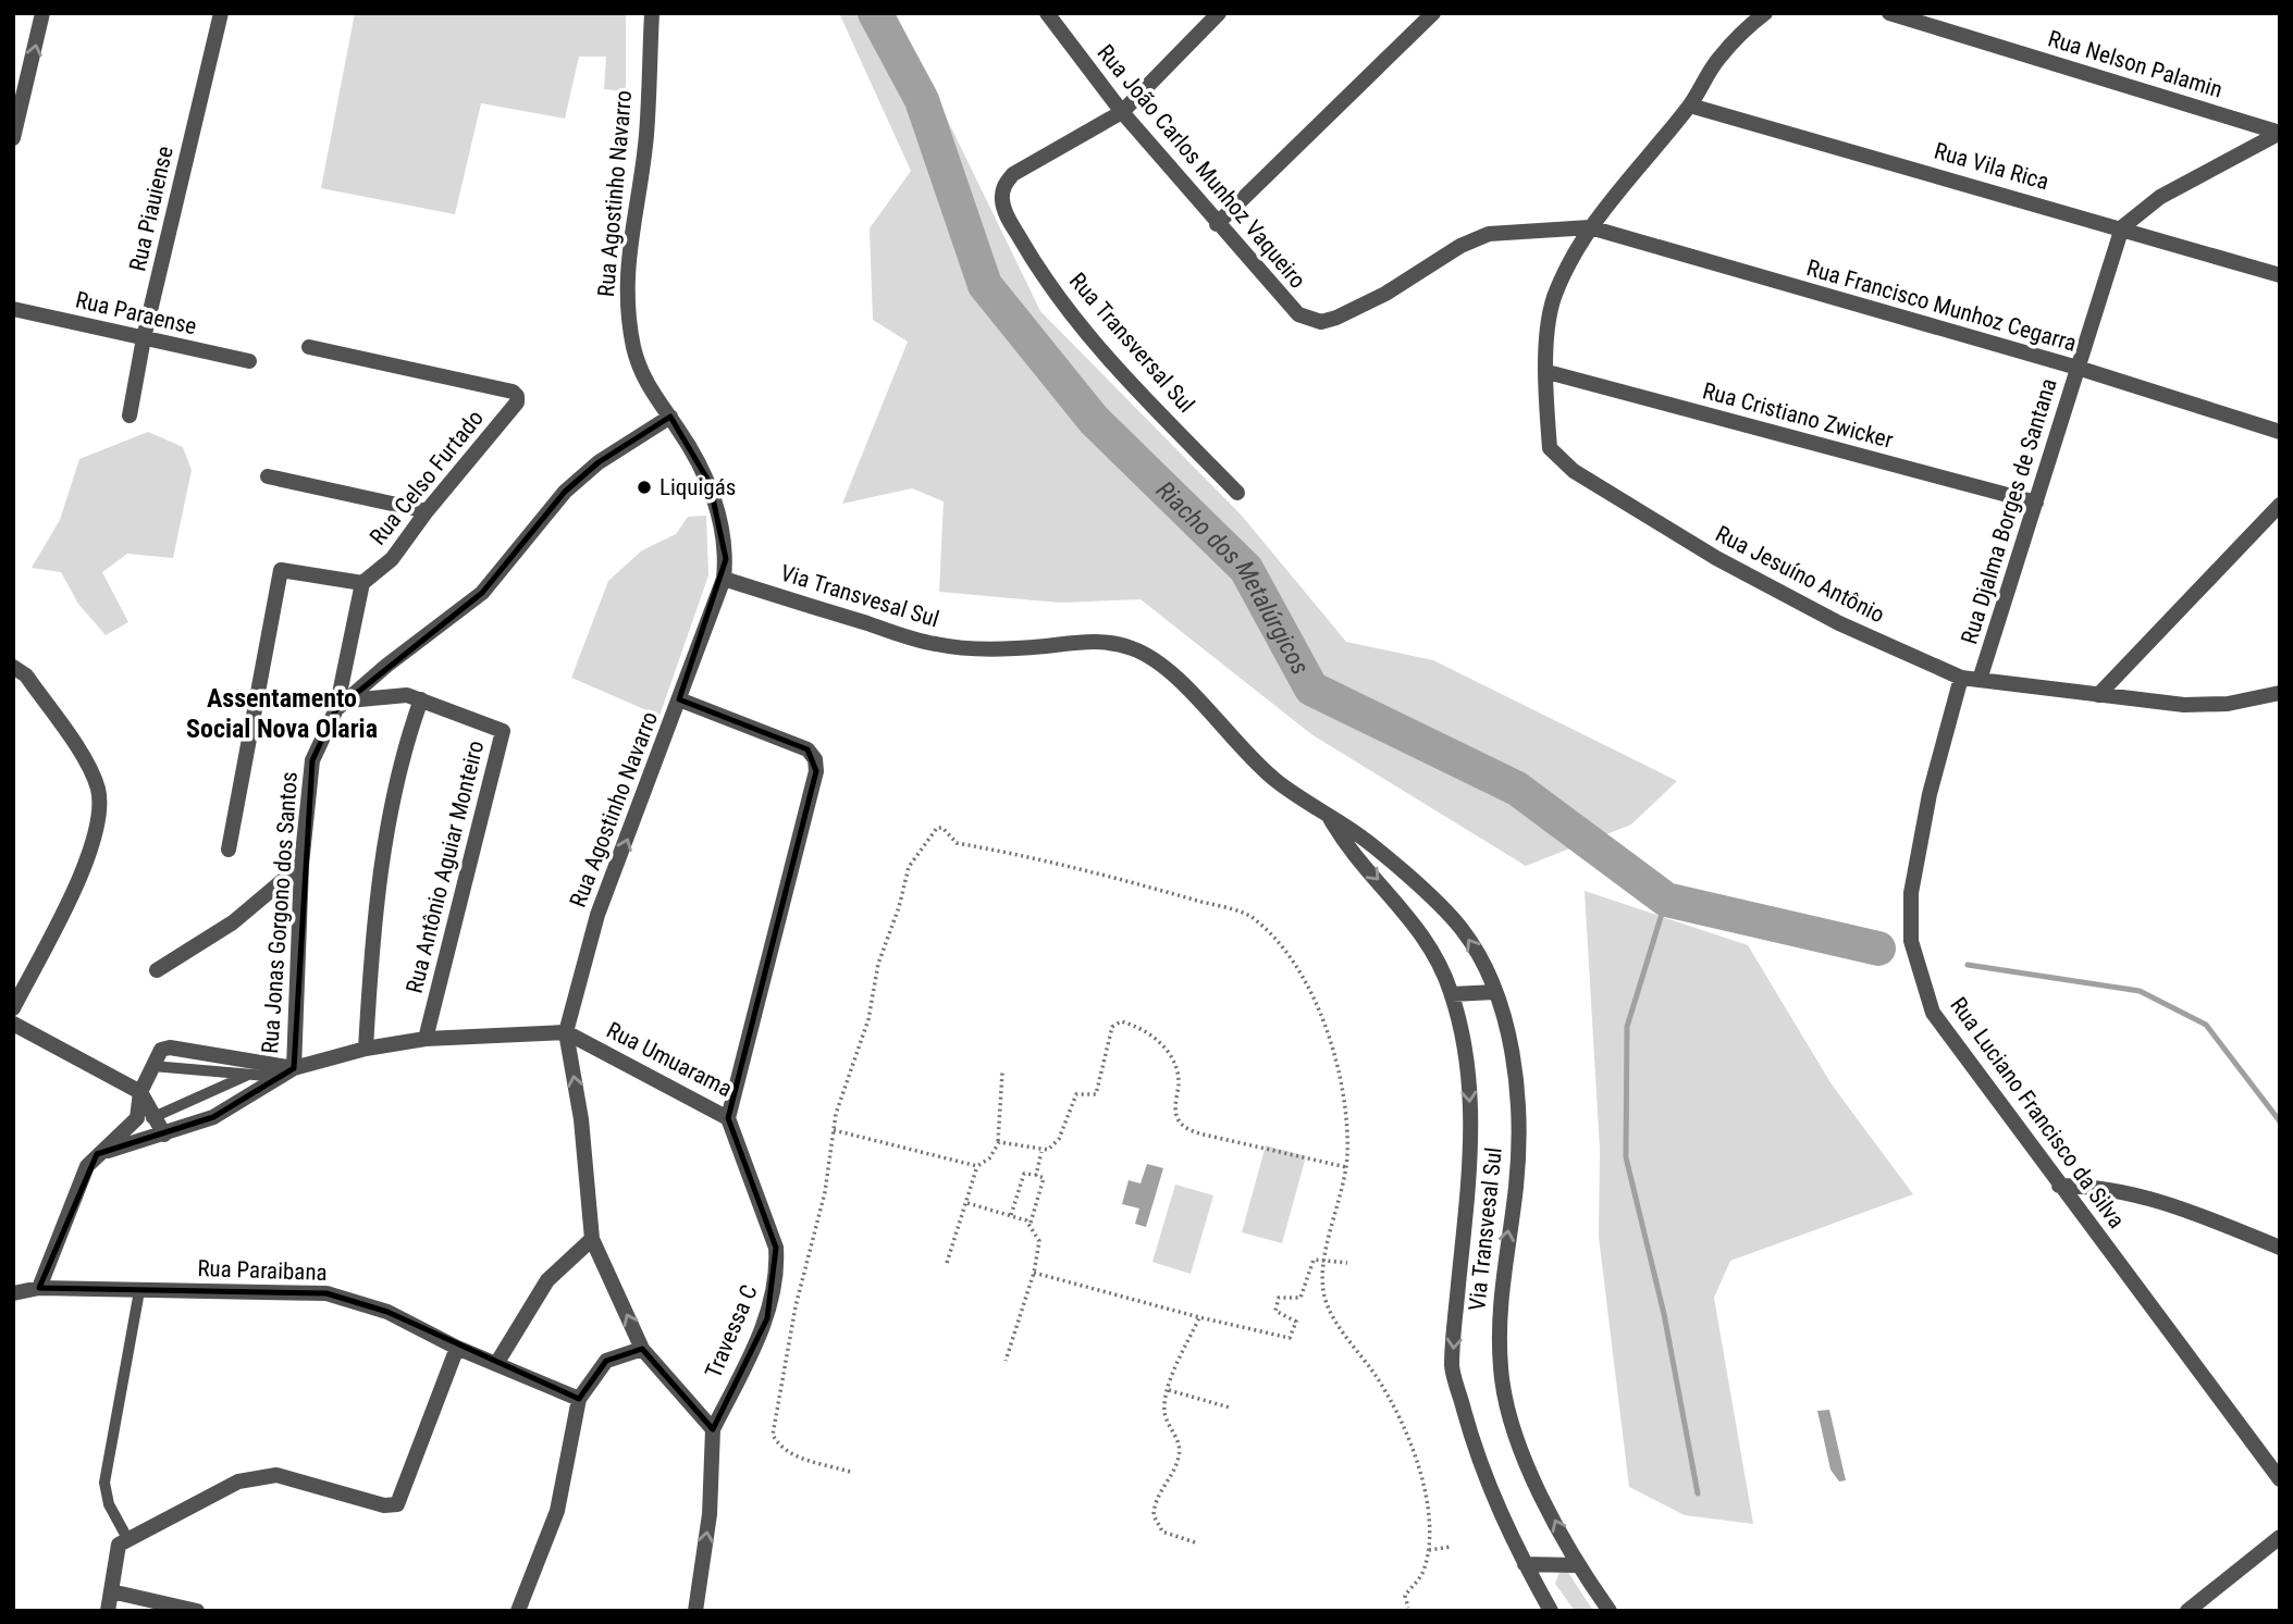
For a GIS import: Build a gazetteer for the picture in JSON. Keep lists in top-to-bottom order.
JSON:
{
  "streets": {
    "street": [
      "Rua Nelson Palamin",
      "Rua João Carlos Munhoz Vaqueiro",
      "Rua Vila Rica",
      "Rua Agostinho Navarro",
      "Rua Piauiense",
      "Rua Francisco Munhoz Cegarra",
      "Rua Paraense",
      "Rua Transversal Sul",
      "Rua Cristiano Zwicker",
      "Rua Celso Furtado",
      "Rua Djalma Borges de Santana",
      "Rua Jesuíno Antônio",
      "Via Transvesal Sul",
      "Rua Antônio Aguiar Monteiro",
      "Rua Jonas Gorgono dos Santos",
      "Rua Umuarama",
      "Rua Luciano Francisco da Silva",
      "Rua Paraibana",
      "Travessa C"
    ]
  },
  "crossings": [
    ["Rua João Carlos Munhoz Vaqueiro", "Rua Francisco Munhoz Cegarra"],
    ["Rua João Carlos Munhoz Vaqueiro", "Rua Transversal Sul"],
    ["Rua João Carlos Munhoz Vaqueiro", "Rua Jesuíno Antônio"],
    ["Rua Vila Rica", "Rua Djalma Borges de Santana"],
    ["Rua Vila Rica", "Rua Jesuíno Antônio"],
    ["Rua Agostinho Navarro", "Via Transvesal Sul"],
    ["Rua Agostinho Navarro", "Rua Jonas Gorgono dos Santos"],
    ["Rua Agostinho Navarro", "Rua Umuarama"],
    ["Rua Agostinho Navarro", "Travessa C"],
    ["Rua Piauiense", "Rua Paraense"],
    ["Rua Francisco Munhoz Cegarra", "Rua Djalma Borges de Santana"],
    ["Rua Francisco Munhoz Cegarra", "Rua Jesuíno Antônio"],
    ["Rua Cristiano Zwicker", "Rua Djalma Borges de Santana"],
    ["Rua Cristiano Zwicker", "Rua Jesuíno Antônio"],
    ["Rua Djalma Borges de Santana", "Rua Jesuíno Antônio"],
    ["Rua Jesuíno Antônio", "Rua Luciano Francisco da Silva"],
    ["Rua Antônio Aguiar Monteiro", "Rua Jonas Gorgono dos Santos"],
    ["Rua Umuarama", "Travessa C"]
  ],
  "one_way": ["Rua Agostinho Navarro"],
  "districts": ["Assentamento Social Nova Olaria"],
  "water": ["Riacho dos Metalúrgicos"],
  "places": ["Liquigás"]
}
